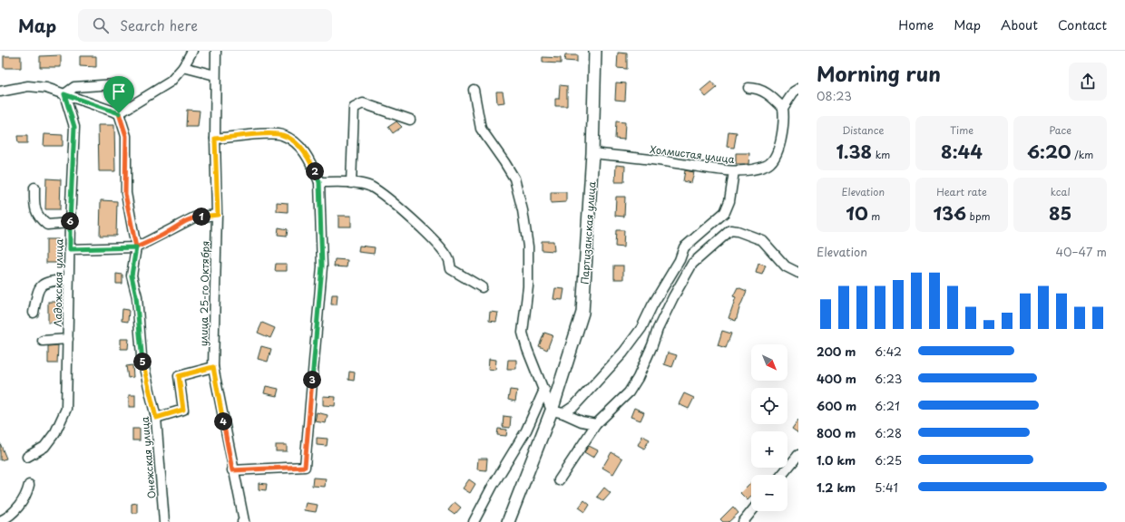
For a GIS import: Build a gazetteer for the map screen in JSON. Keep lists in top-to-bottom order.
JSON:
{
  "streets": {
    "main road": ["Партизанская улица"],
    "street": [
      "Холмистая улица",
      "Ладожская улица",
      "улица 25-го Октября",
      "Онежская улица"
    ]
  },
  "crossings": [
    ["Холмистая улица", "Партизанская улица"]
  ],
  "north": "bottom right",
  "page": {
    "header": "Map",
    "search": "Search here",
    "nav": [
      "Home",
      "Map",
      "About",
      "Contact"
    ],
    "heading": ["Morning run", "08:23"],
    "stats": [
      ["Distance", "1.38 km"],
      ["Time", "8:44"],
      ["Pace", "6:20 /km"],
      ["Elevation", "10 m"],
      ["Heart rate", "136 bpm"],
      ["kcal", "85"]
    ],
    "pins": [
      "2",
      "1",
      "6",
      "5",
      "3",
      "4"
    ],
    "chart": ["Elevation", "40–47 m"],
    "list": [
      {
        "name": "200 m",
        "note": "6:42"
      },
      {
        "name": "400 m",
        "note": "6:23"
      },
      {
        "name": "600 m",
        "note": "6:21"
      },
      {
        "name": "800 m",
        "note": "6:28"
      },
      {
        "name": "1.0 km",
        "note": "6:25"
      },
      {
        "name": "1.2 km",
        "note": "5:41"
      }
    ],
    "map_buttons": ["+", "−"]
  }
}
